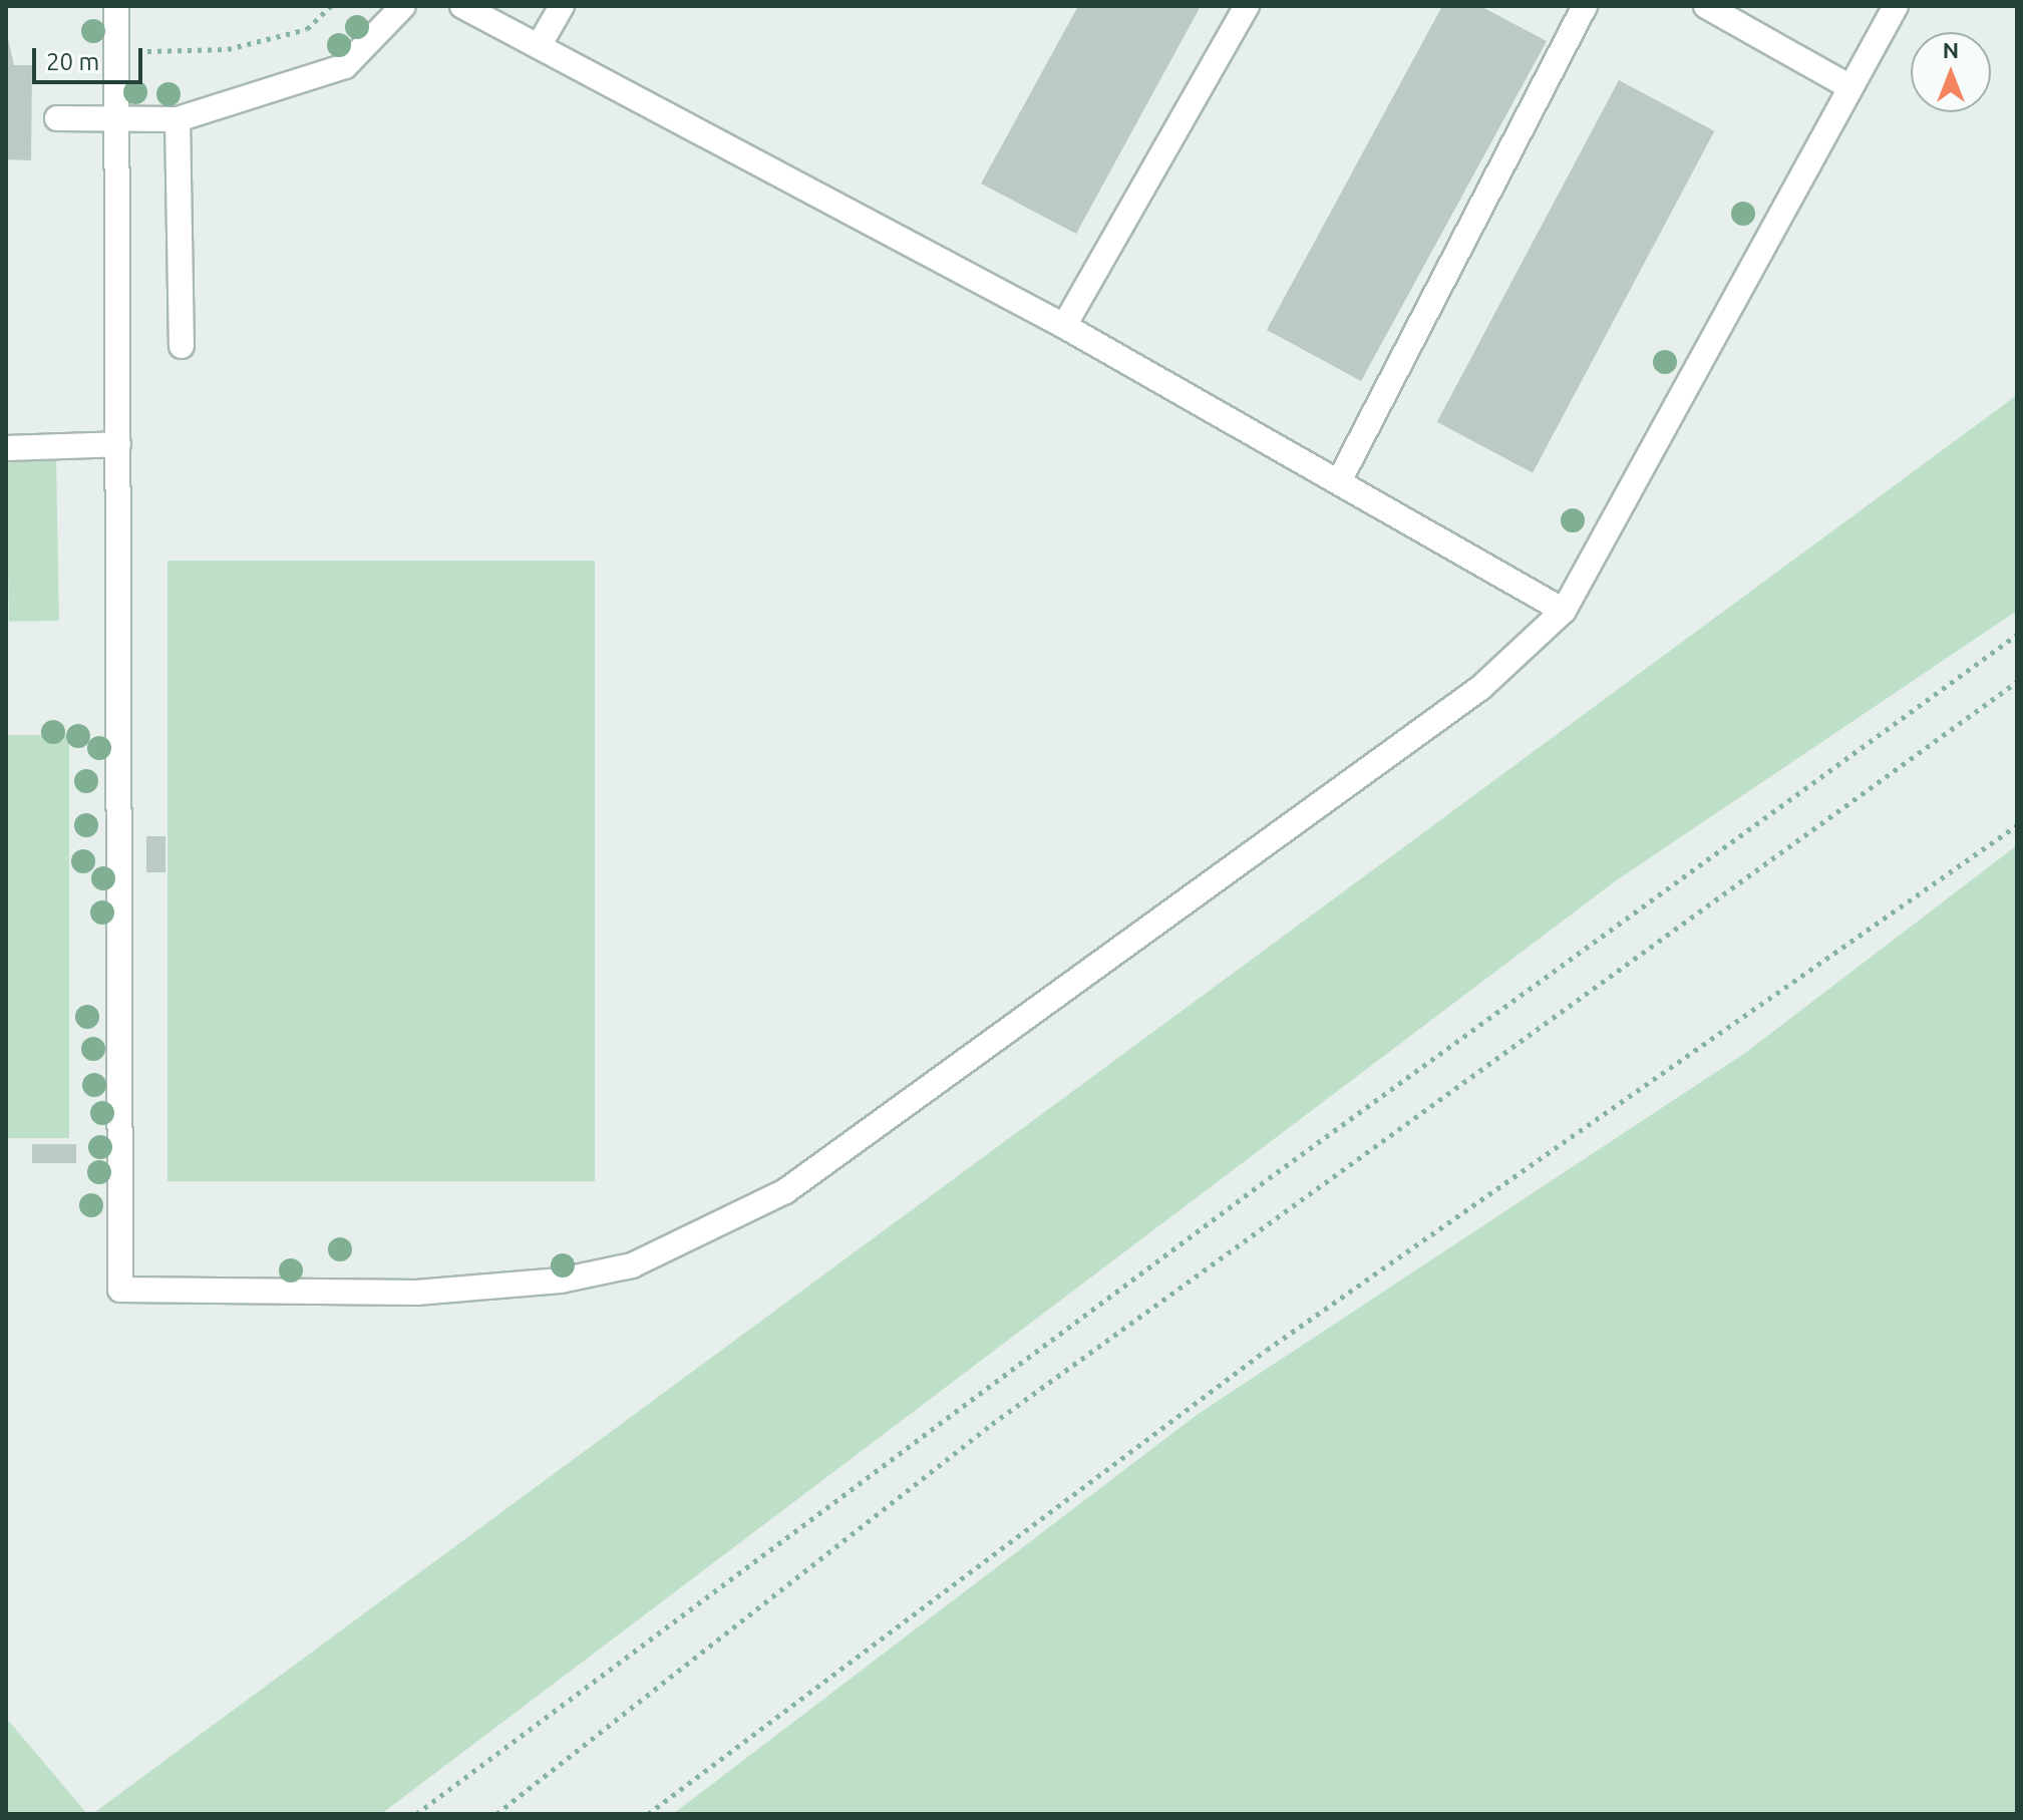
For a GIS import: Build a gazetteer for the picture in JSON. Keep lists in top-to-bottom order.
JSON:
{
  "scale_bar": "20 m",
  "north": "top"
}
